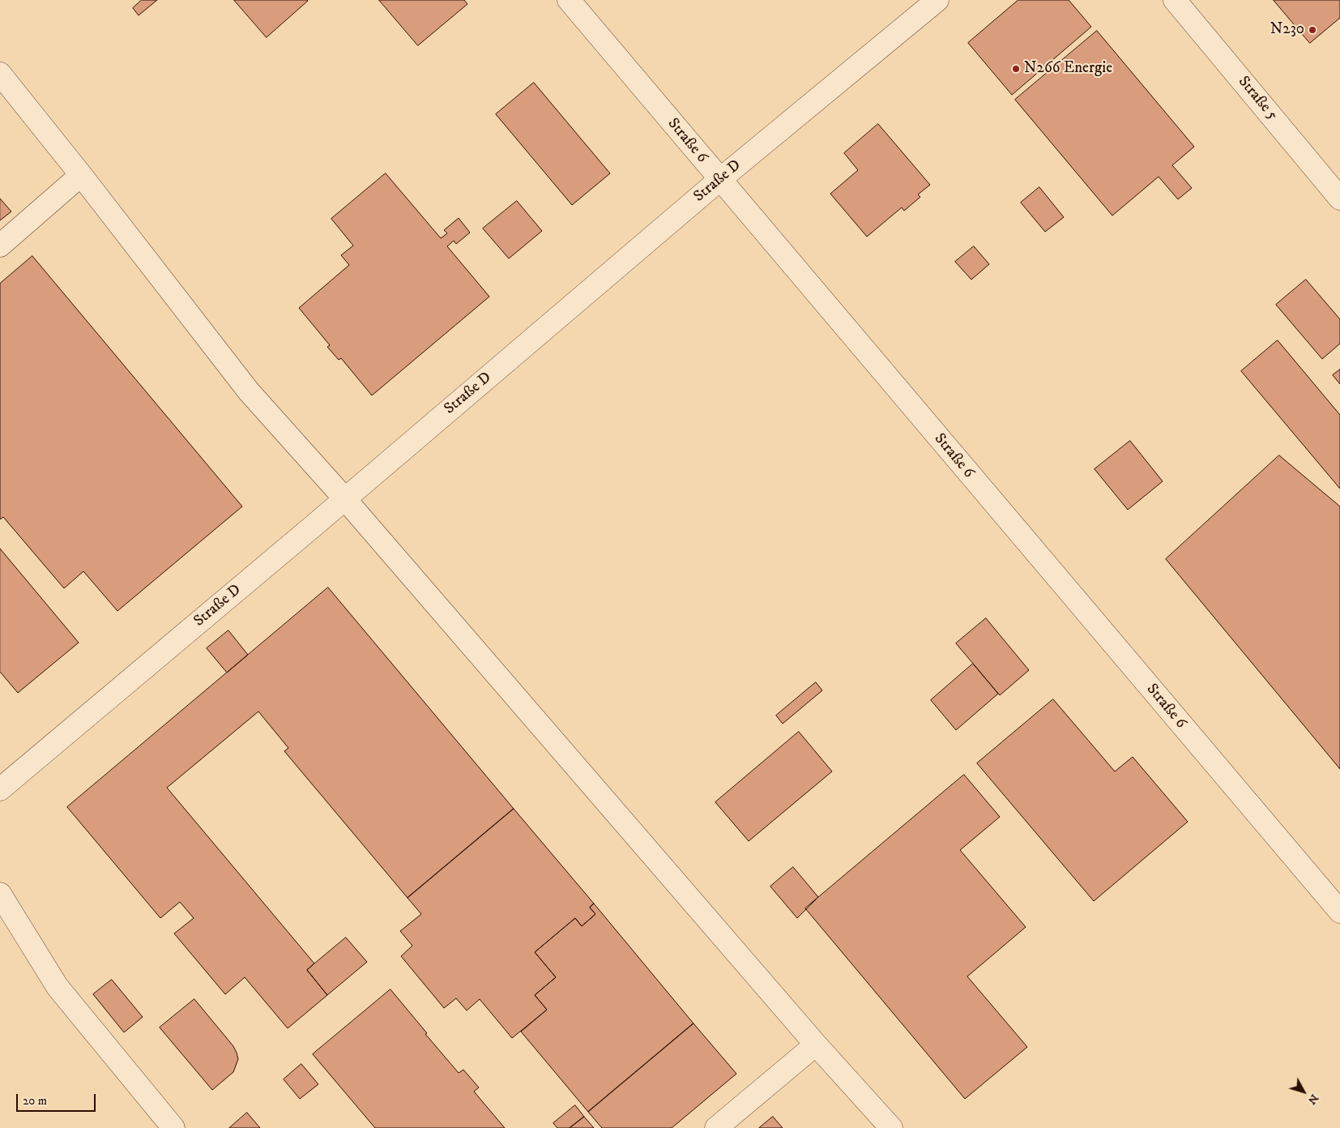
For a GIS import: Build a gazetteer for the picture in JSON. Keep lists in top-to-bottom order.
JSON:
{
  "streets": {
    "lane": ["Straße 5", "Straße 6", "Straße D"]
  },
  "crossings": [
    ["Straße 6", "Straße D"]
  ],
  "places": ["N230", "N266 Energie"],
  "scale_bar": "20 m",
  "north": "bottom right"
}
